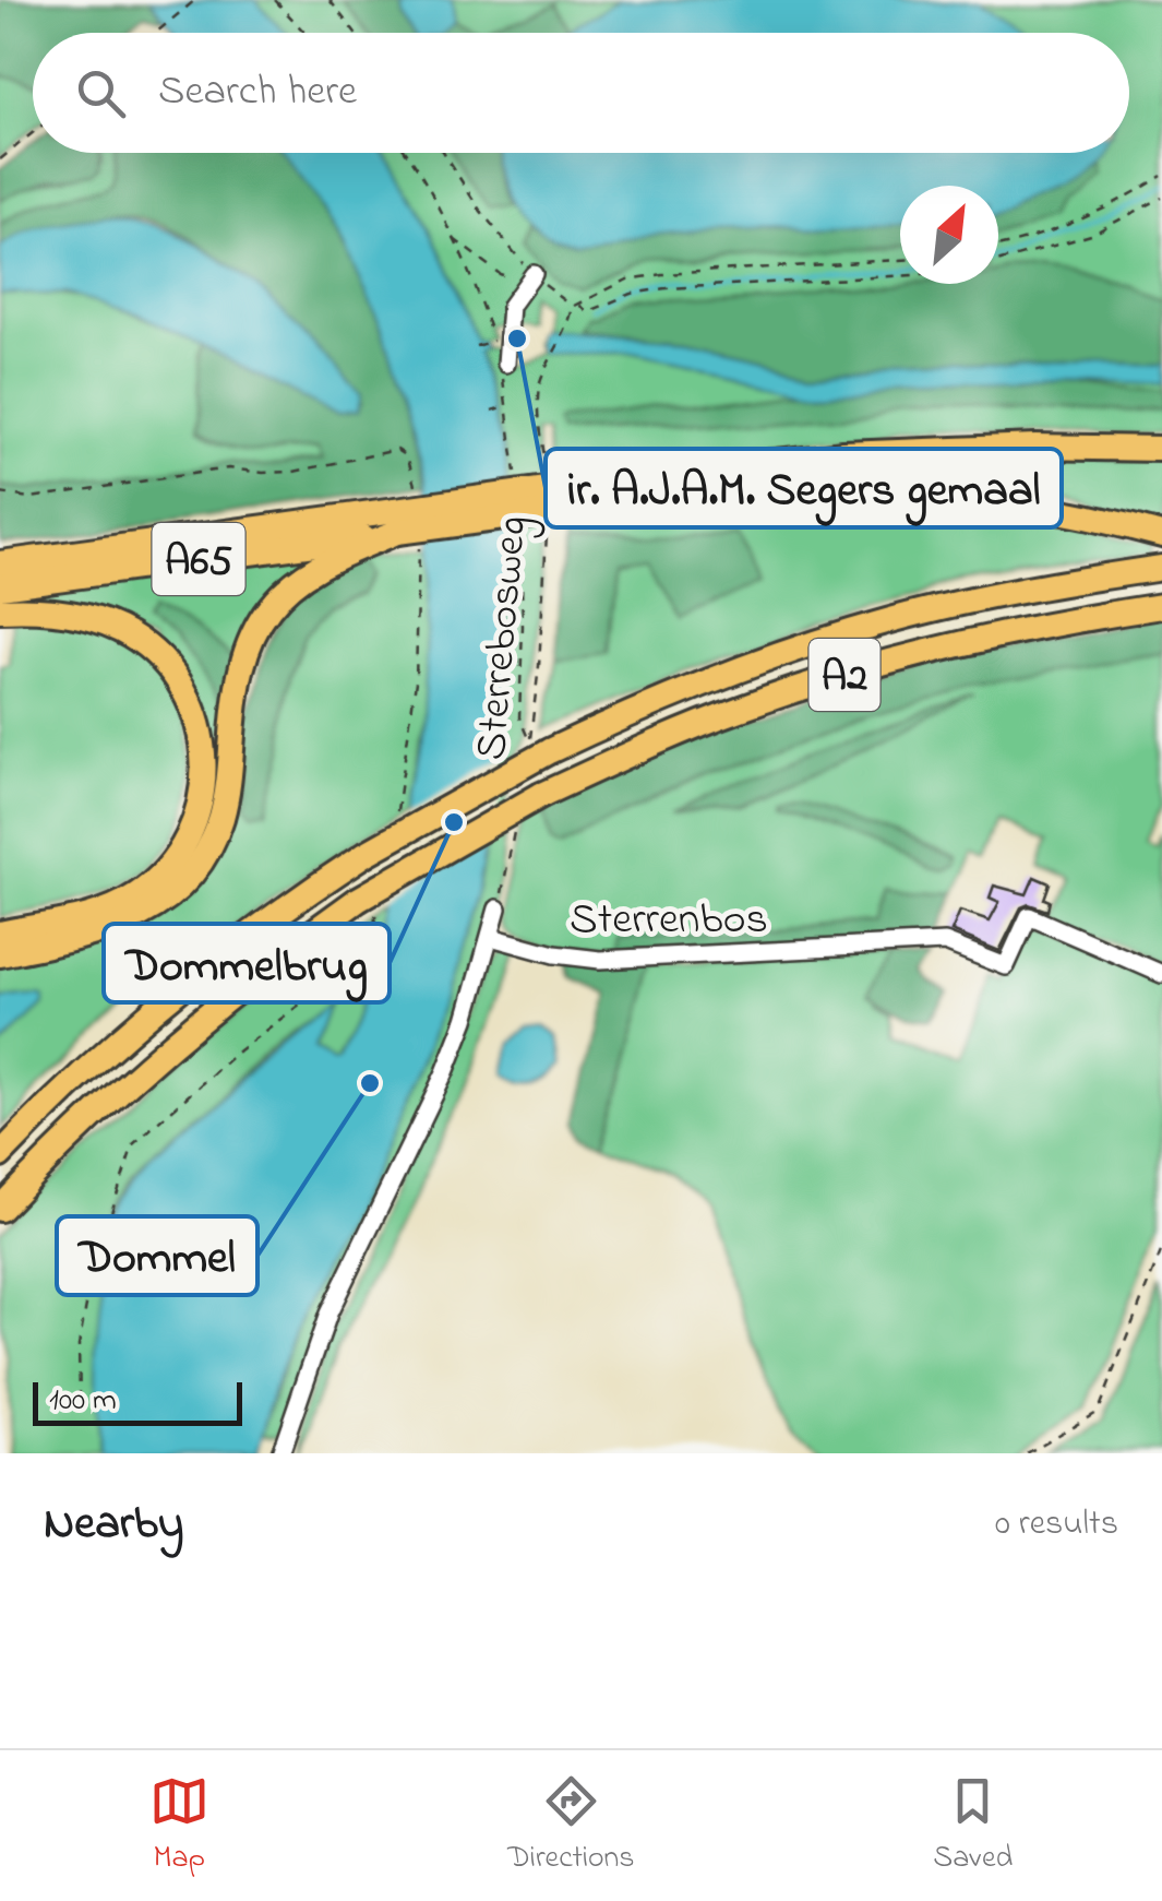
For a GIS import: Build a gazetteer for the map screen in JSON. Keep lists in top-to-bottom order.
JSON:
{
  "streets": {
    "highway": ["A65", "A2"],
    "street": ["Sterrenbos"],
    "path": ["Sterrebosweg"]
  },
  "crossings": [
    ["Sterrebosweg", "A2"]
  ],
  "places": ["ir. A.J.A.M. Segers gemaal", "Dommelbrug", "Dommel"],
  "scale_bar": "100 m",
  "north": "top right",
  "page": {
    "search": "Search here",
    "scale": "100 m",
    "heading": ["Nearby", "0 results"],
    "nav": ["Map", "Directions", "Saved"]
  }
}
